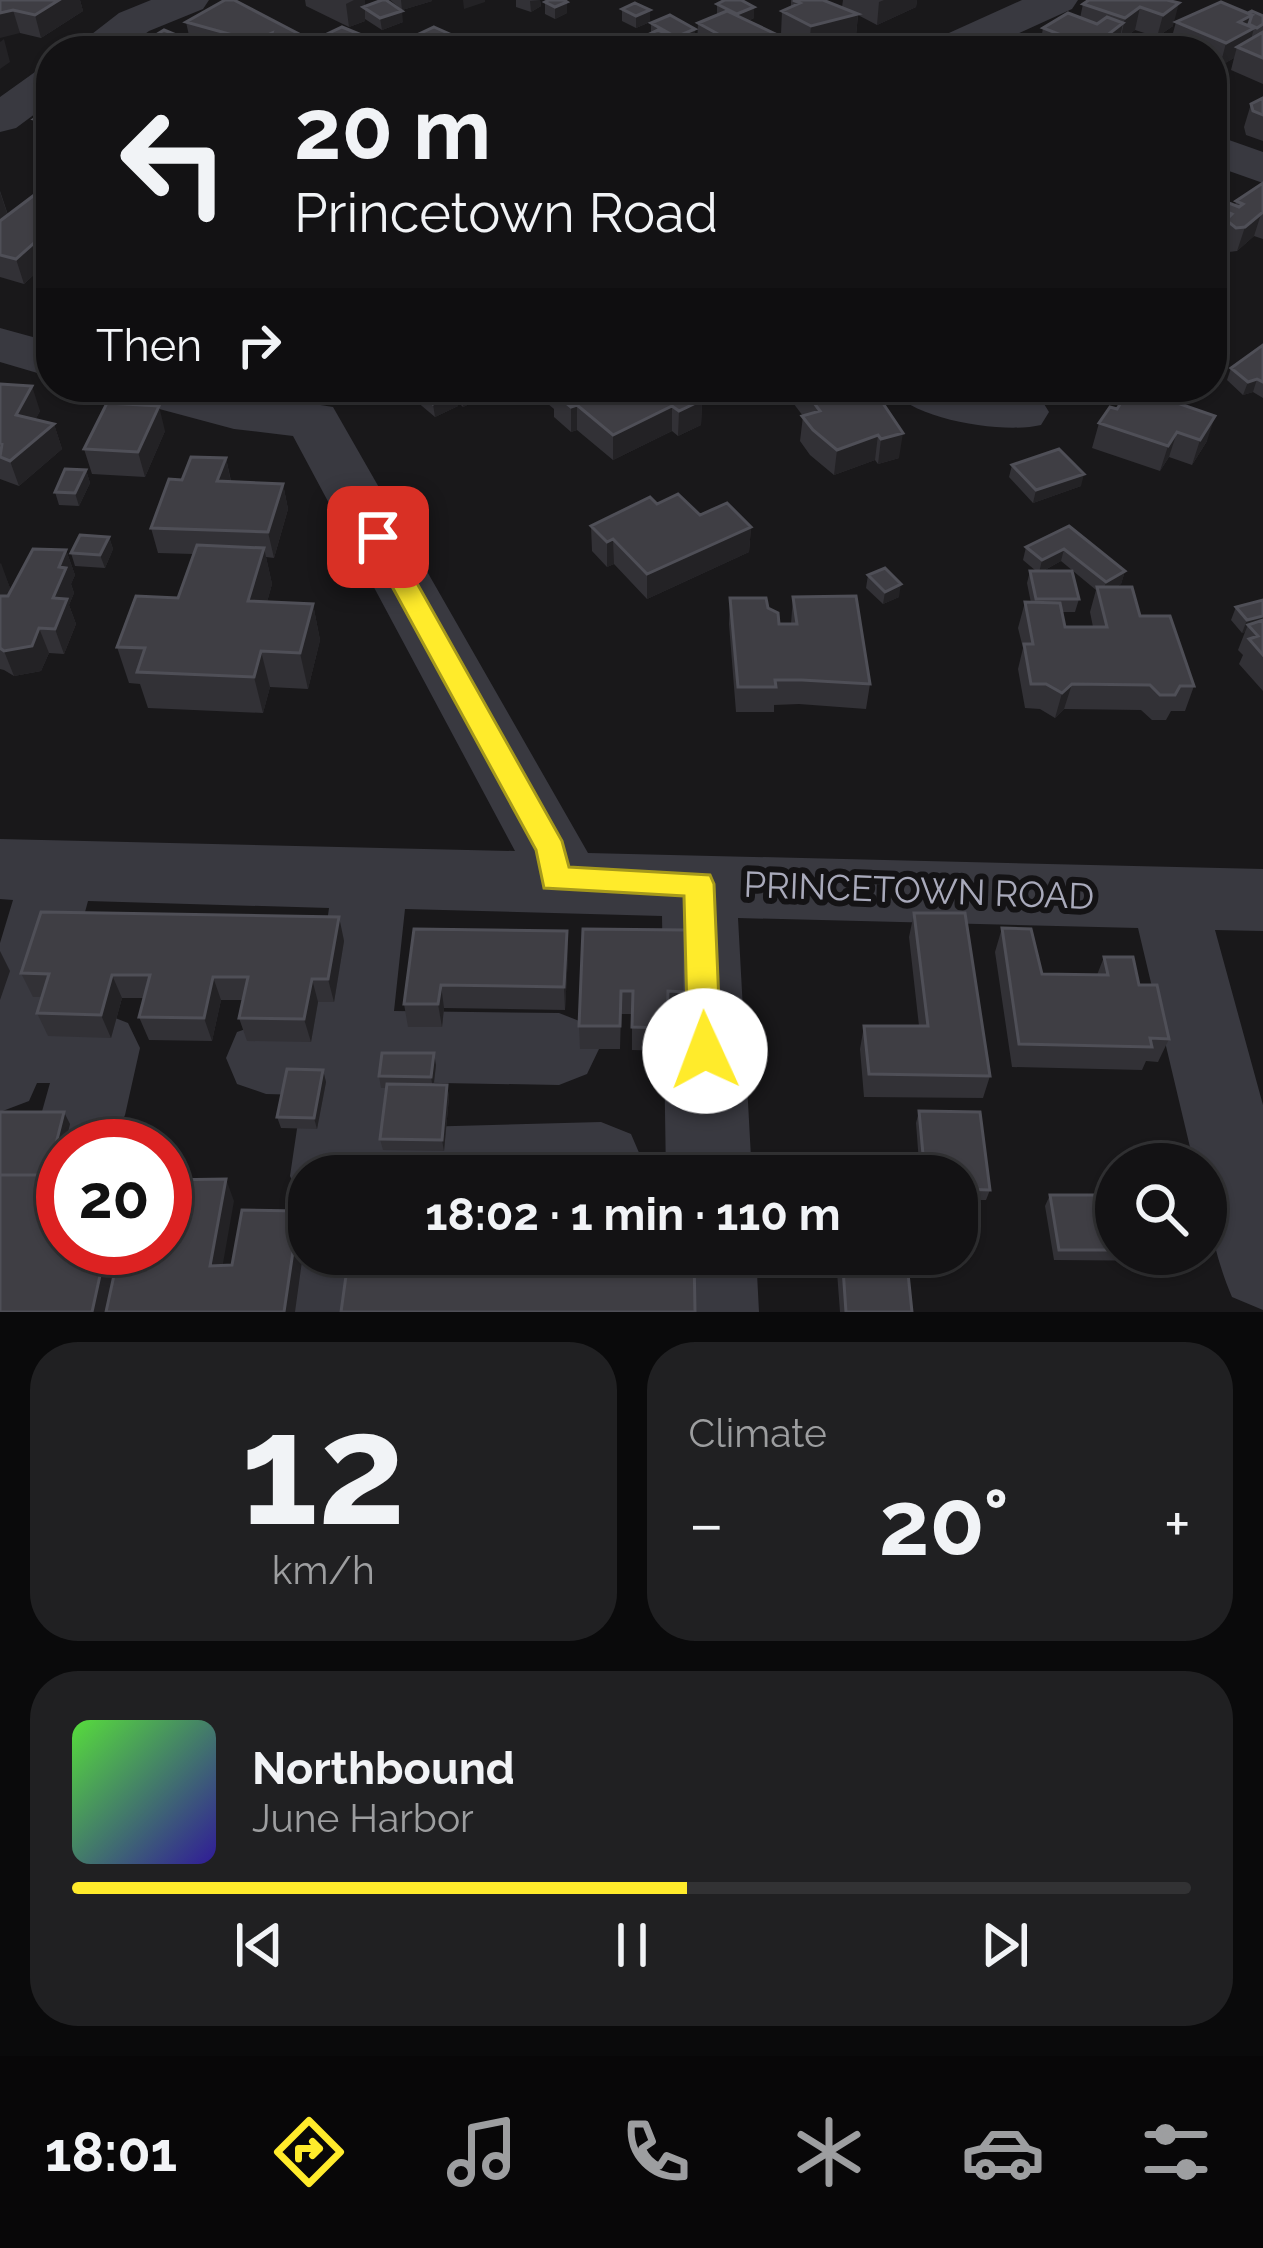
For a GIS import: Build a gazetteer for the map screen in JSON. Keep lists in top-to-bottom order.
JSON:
{
  "streets": {
    "street": ["PRINCETOWN ROAD"]
  },
  "page": {
    "turn": ["20 m", "Princetown Road"],
    "then": "Then",
    "limit": "20",
    "trip": "18:02 · 1 min · 110 m",
    "tile": [
      ["12", "km/h"],
      "Climate"
    ],
    "heat": ["−", "20°", "+"],
    "song": ["Northbound", "June Harbor"],
    "tabs": "18:01"
  }
}
